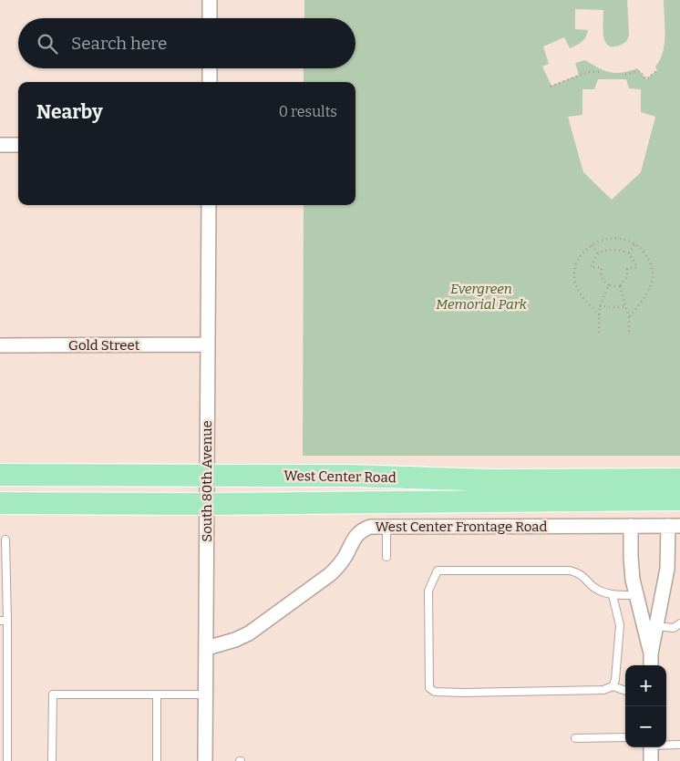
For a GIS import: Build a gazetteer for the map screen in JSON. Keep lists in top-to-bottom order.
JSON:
{
  "streets": {
    "main road": ["West Center Road"],
    "street": ["Gold Street", "South 80th Avenue", "West Center Frontage Road"]
  },
  "crossings": [
    ["Gold Street", "South 80th Avenue"],
    ["West Center Road", "South 80th Avenue"],
    ["South 80th Avenue", "West Center Frontage Road"]
  ],
  "parks": ["Evergreen Memorial Park"],
  "page": {
    "search": "Search here",
    "heading": ["Nearby", "0 results"],
    "map_buttons": ["+", "−"]
  }
}
